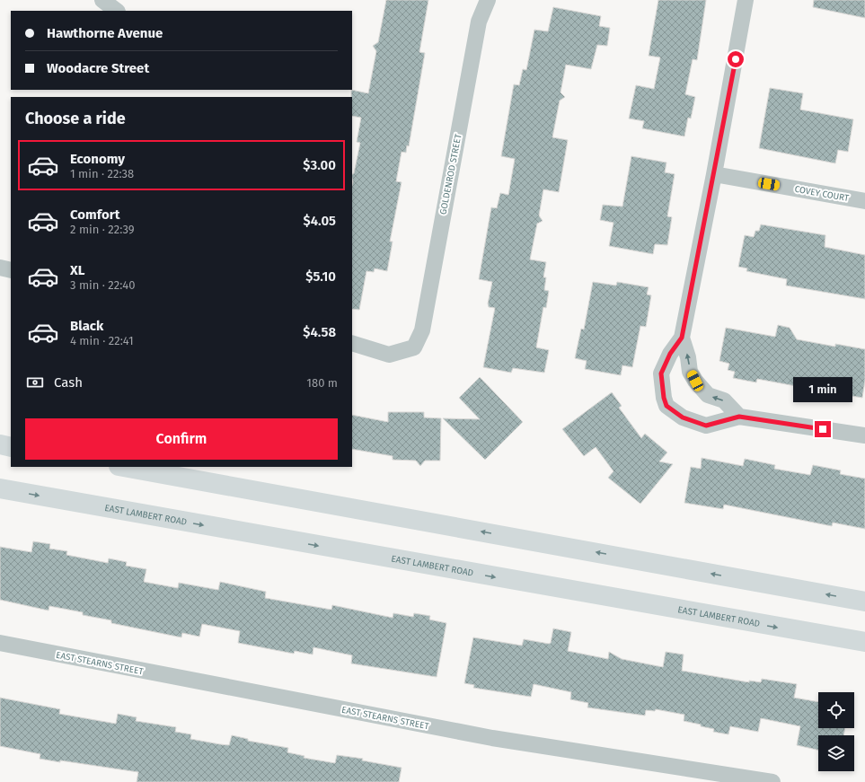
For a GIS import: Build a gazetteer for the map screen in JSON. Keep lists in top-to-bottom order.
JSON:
{
  "streets": {
    "main road": ["EAST LAMBERT ROAD"],
    "street": ["GOLDENROD STREET", "COVEY COURT", "EAST STEARNS STREET"]
  },
  "page": {
    "banner": ["Hawthorne Avenue", "Woodacre Street"],
    "heading": "Choose a ride",
    "list": [
      {
        "name": "Economy",
        "note": "1 min · 22:38",
        "value": "$3.00"
      },
      {
        "name": "Comfort",
        "note": "2 min · 22:39",
        "value": "$4.05"
      },
      {
        "name": "XL",
        "note": "3 min · 22:40",
        "value": "$5.10"
      },
      {
        "name": "Black",
        "note": "4 min · 22:41",
        "value": "$4.58"
      }
    ],
    "pay": ["Cash", "180 m"],
    "bubble": "1 min",
    "buttons": "Confirm"
  }
}
